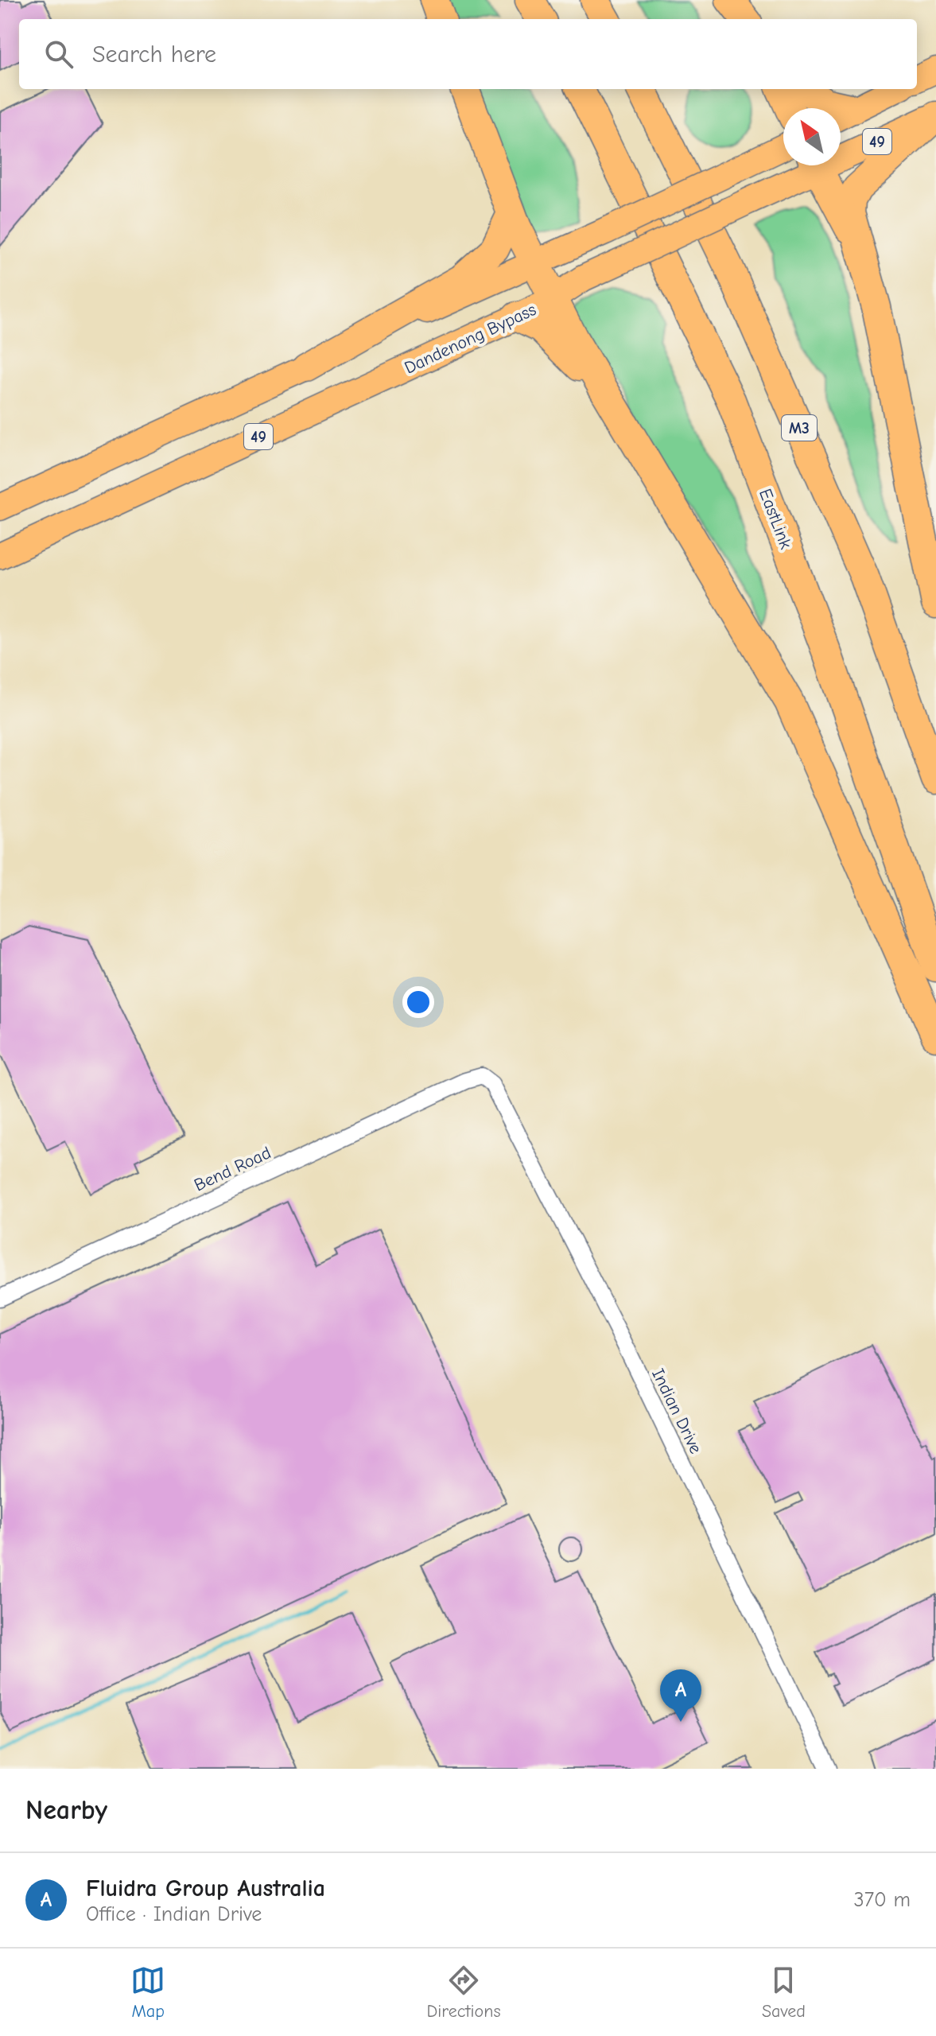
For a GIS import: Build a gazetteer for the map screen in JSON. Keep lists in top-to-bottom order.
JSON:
{
  "streets": {
    "highway": [
      "49",
      "Dandenong Bypass",
      "M3",
      "EastLink"
    ],
    "street": ["Bend Road", "Indian Drive"]
  },
  "crossings": [
    ["Bend Road", "Indian Drive"]
  ],
  "north": "top left",
  "page": {
    "search": "Search here",
    "pins": "A",
    "heading": "Nearby",
    "list": [
      {
        "mark": "A",
        "name": "Fluidra Group Australia",
        "note": "Office · Indian Drive",
        "value": "370 m"
      }
    ],
    "nav": ["Map", "Directions", "Saved"]
  }
}
